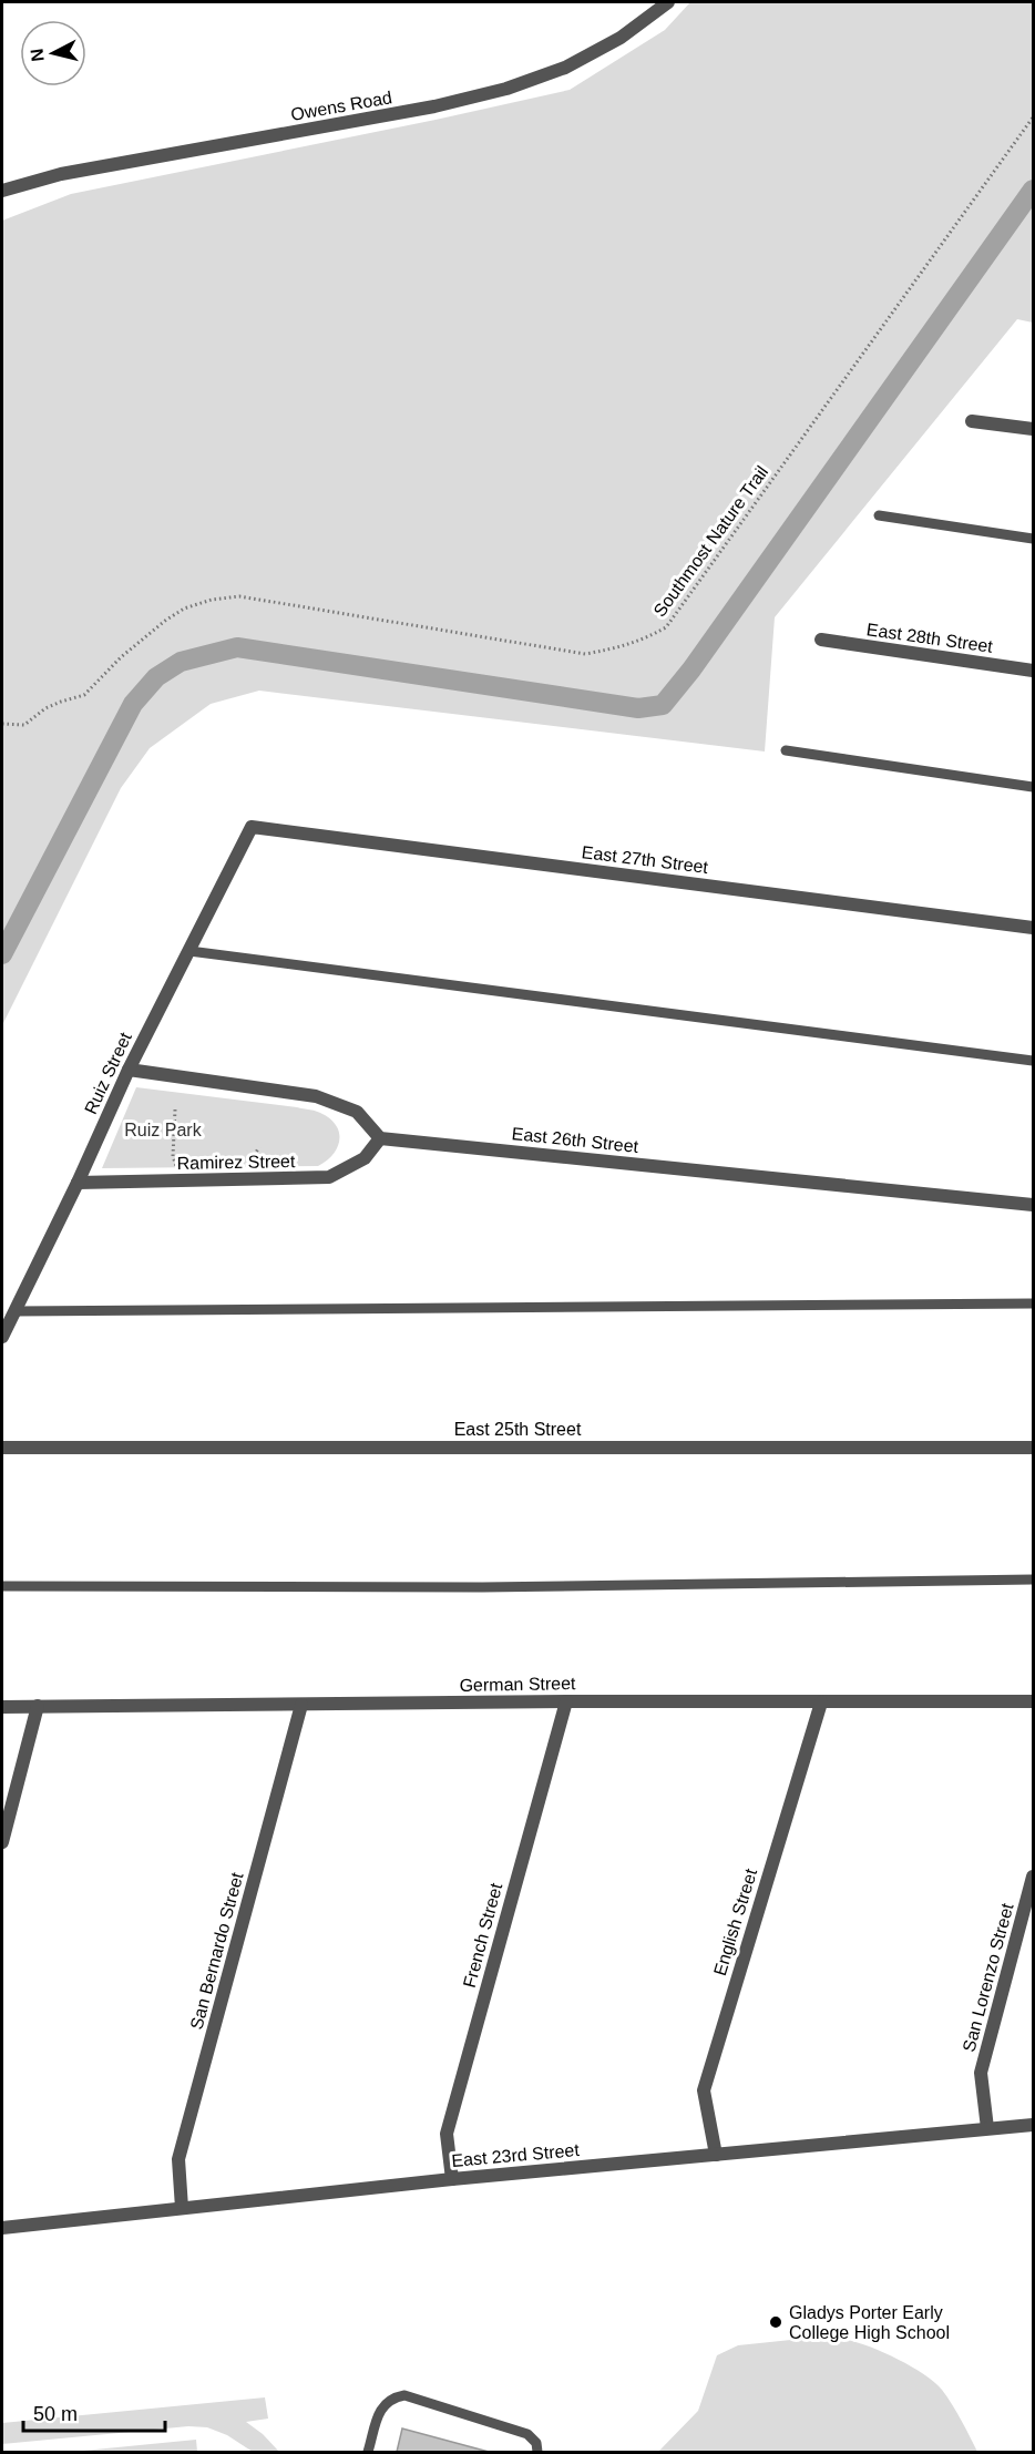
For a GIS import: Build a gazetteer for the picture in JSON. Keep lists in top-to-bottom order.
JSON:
{
  "streets": {
    "street": [
      "Owens Road",
      "East 28th Street",
      "East 27th Street",
      "Ruiz Street",
      "East 26th Street",
      "Ramirez Street",
      "East 25th Street",
      "German Street",
      "English Street",
      "French Street",
      "San Bernardo Street",
      "San Lorenzo Street",
      "East 23rd Street"
    ],
    "path": ["Southmost Nature Trail"]
  },
  "crossings": [
    ["East 27th Street", "Ruiz Street"],
    ["Ruiz Street", "Ramirez Street"],
    ["East 26th Street", "Ramirez Street"],
    ["German Street", "English Street"],
    ["German Street", "French Street"],
    ["German Street", "San Bernardo Street"],
    ["English Street", "East 23rd Street"],
    ["French Street", "East 23rd Street"],
    ["San Bernardo Street", "East 23rd Street"],
    ["San Lorenzo Street", "East 23rd Street"]
  ],
  "parks": ["Ruiz Park"],
  "places": ["Gladys Porter Early College High School"],
  "scale_bar": "50 m",
  "north": "left"
}
